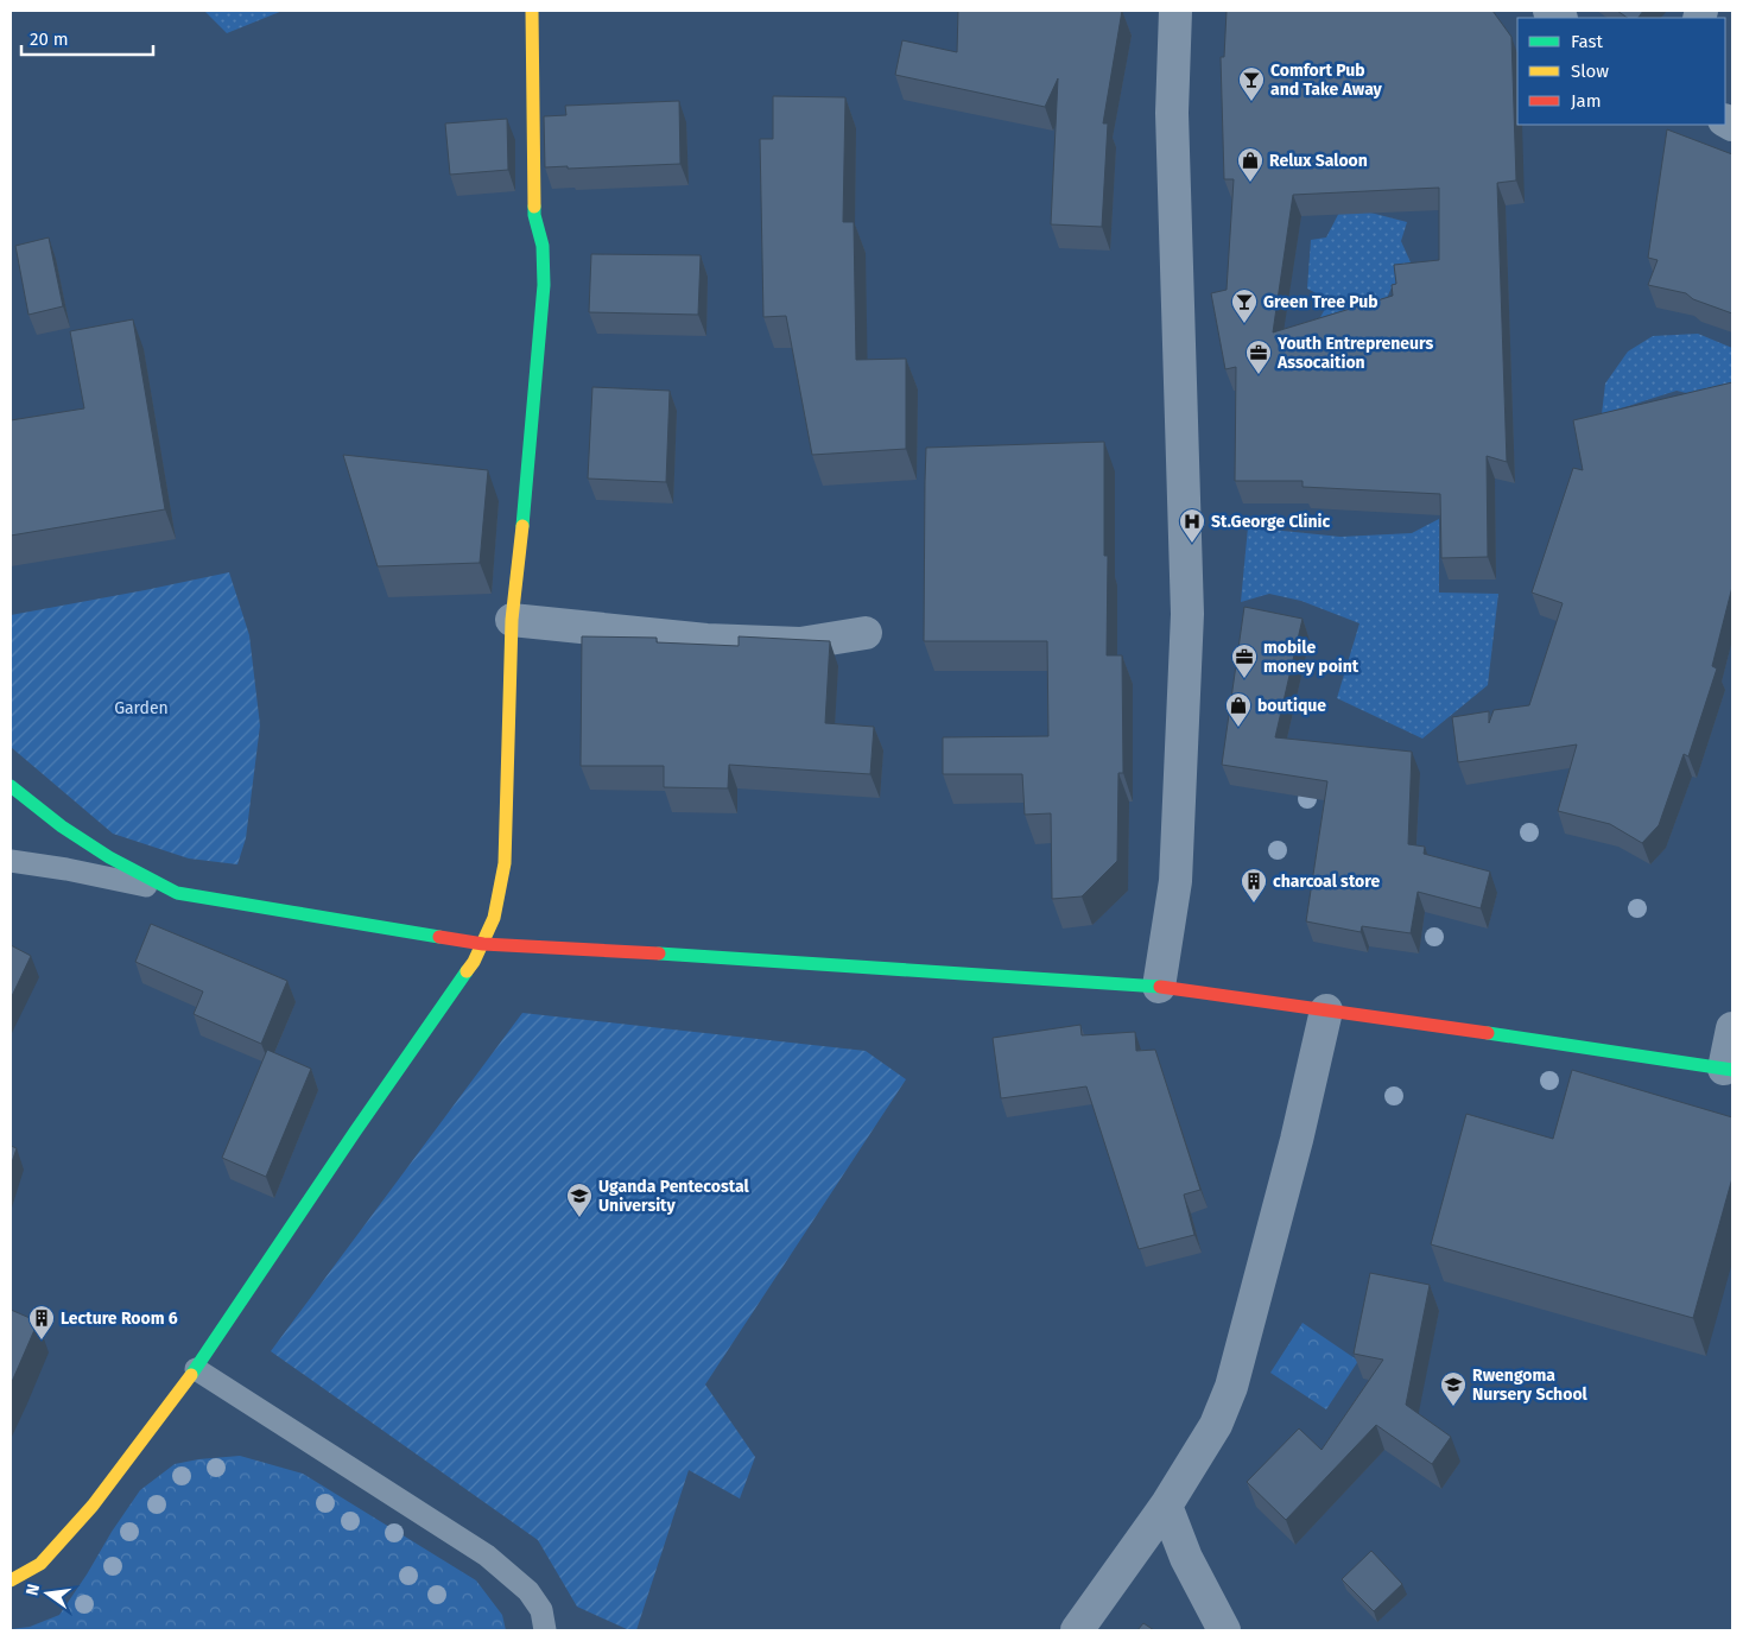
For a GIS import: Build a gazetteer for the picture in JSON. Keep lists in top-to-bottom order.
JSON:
{
  "parks": ["Garden"],
  "places": {
    "bar": ["Comfort Pub and Take Away", "Green Tree Pub"],
    "shop": ["Relux Saloon", "boutique"],
    "office": ["Youth Entrepreneurs Assocaition", "mobile money point"],
    "hospital": ["St.George Clinic"],
    "building": ["charcoal store", "Lecture Room 6"],
    "school or university": ["Uganda Pentecostal University", "Rwengoma Nursery School"]
  },
  "legend": ["Fast", "Slow", "Jam"],
  "scale_bar": "20 m",
  "north": "left"
}
